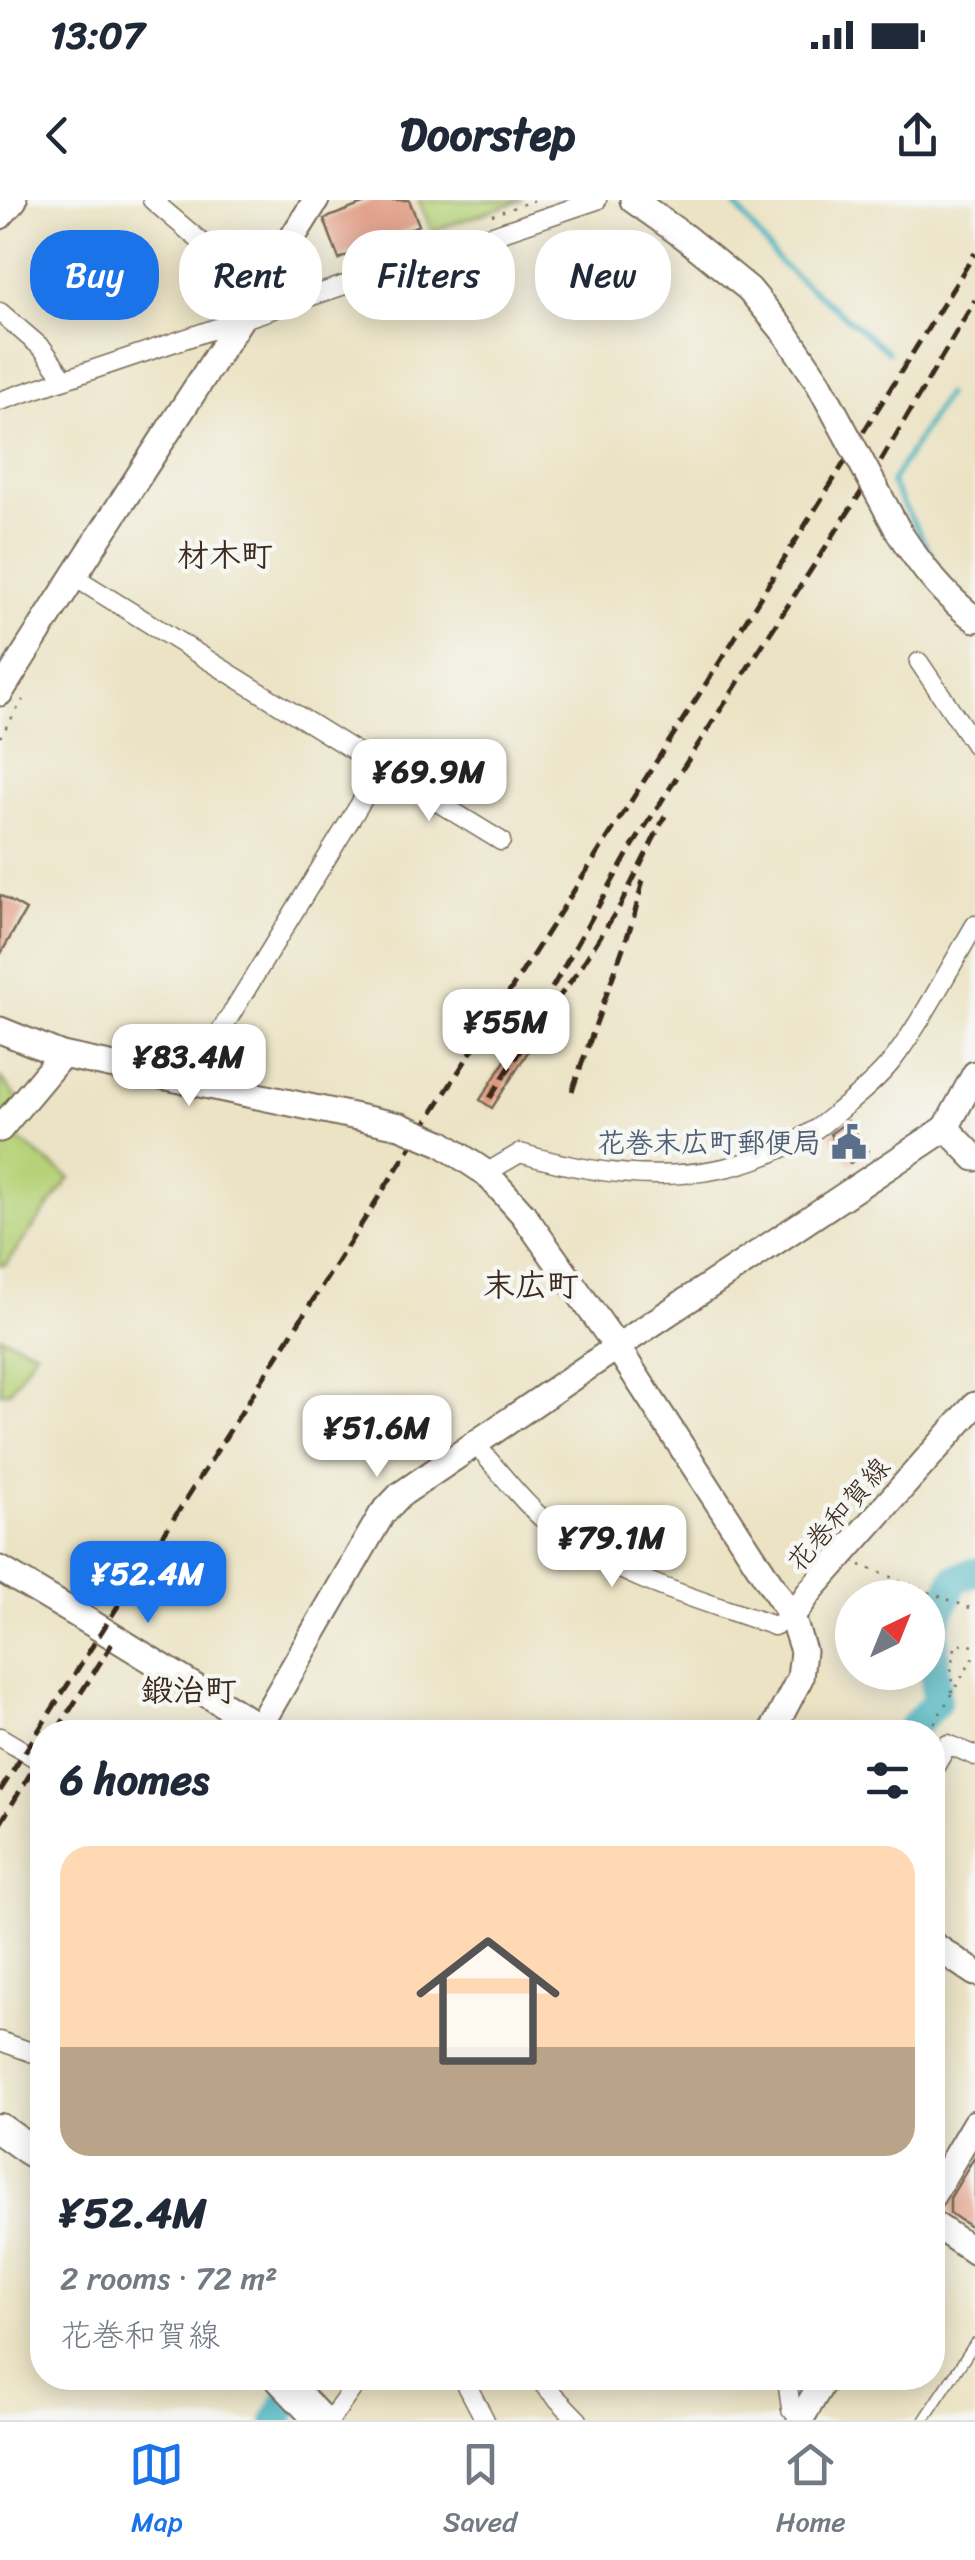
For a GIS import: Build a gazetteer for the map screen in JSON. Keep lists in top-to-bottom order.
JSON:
{
  "streets": {
    "street": ["花巻和賀線"]
  },
  "districts": ["材木町", "末広町", "鍛治町"],
  "places": {
    "public building": ["花巻末広町郵便局"]
  },
  "north": "top right",
  "page": {
    "status": "13:07",
    "header": "Doorstep",
    "chip": [
      "Buy",
      "Rent",
      "Filters",
      "New"
    ],
    "price": [
      "¥69.9M",
      "¥55M",
      "¥83.4M",
      "¥51.6M",
      "¥79.1M",
      "¥52.4M"
    ],
    "heading": "6 homes",
    "list": [
      {
        "name": "¥52.4M",
        "note": "2 rooms · 72 m² · 花巻和賀線"
      }
    ],
    "tabs": ["Map", "Saved", "Home"]
  }
}
